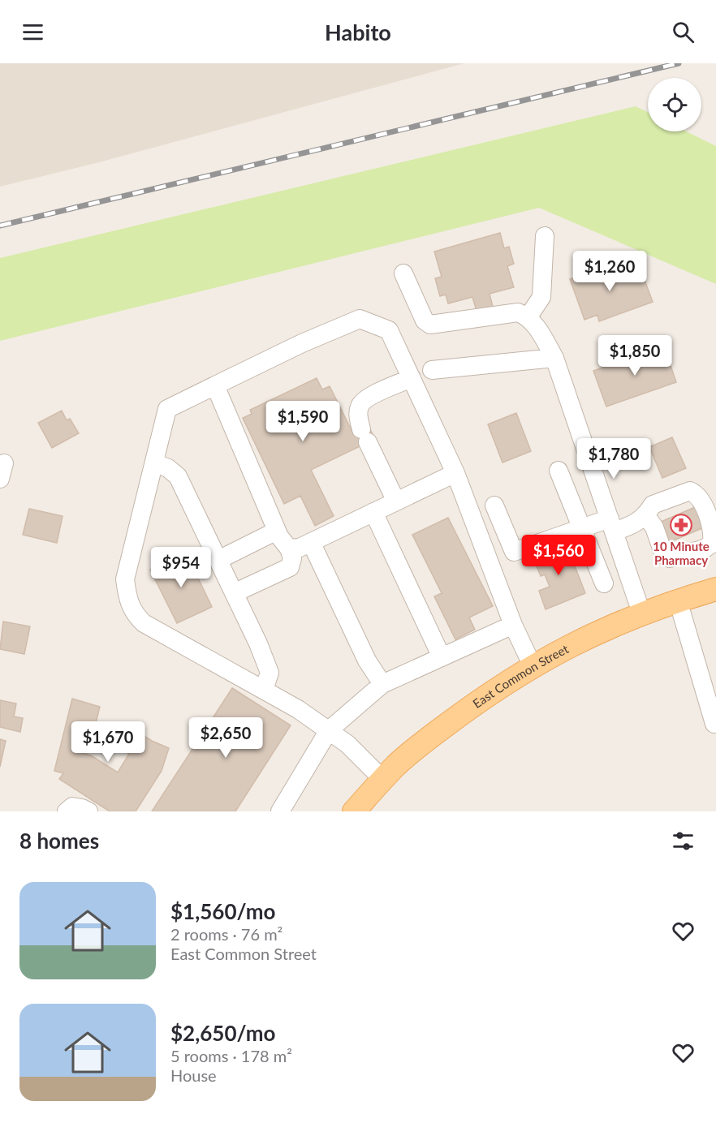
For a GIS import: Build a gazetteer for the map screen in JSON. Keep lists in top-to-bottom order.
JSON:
{
  "streets": {
    "main road": ["East Common Street"]
  },
  "places": {
    "pharmacy": ["10 Minute Pharmacy"]
  },
  "page": {
    "header": "Habito",
    "price": [
      "$1,260",
      "$1,850",
      "$1,590",
      "$1,780",
      "$1,560",
      "$954",
      "$2,650",
      "$1,670"
    ],
    "heading": "8 homes",
    "list": [
      {
        "name": "$1,560/mo",
        "note": "2 rooms · 76 m² · East Common Street"
      },
      {
        "name": "$2,650/mo",
        "note": "5 rooms · 178 m² · House"
      }
    ]
  }
}
